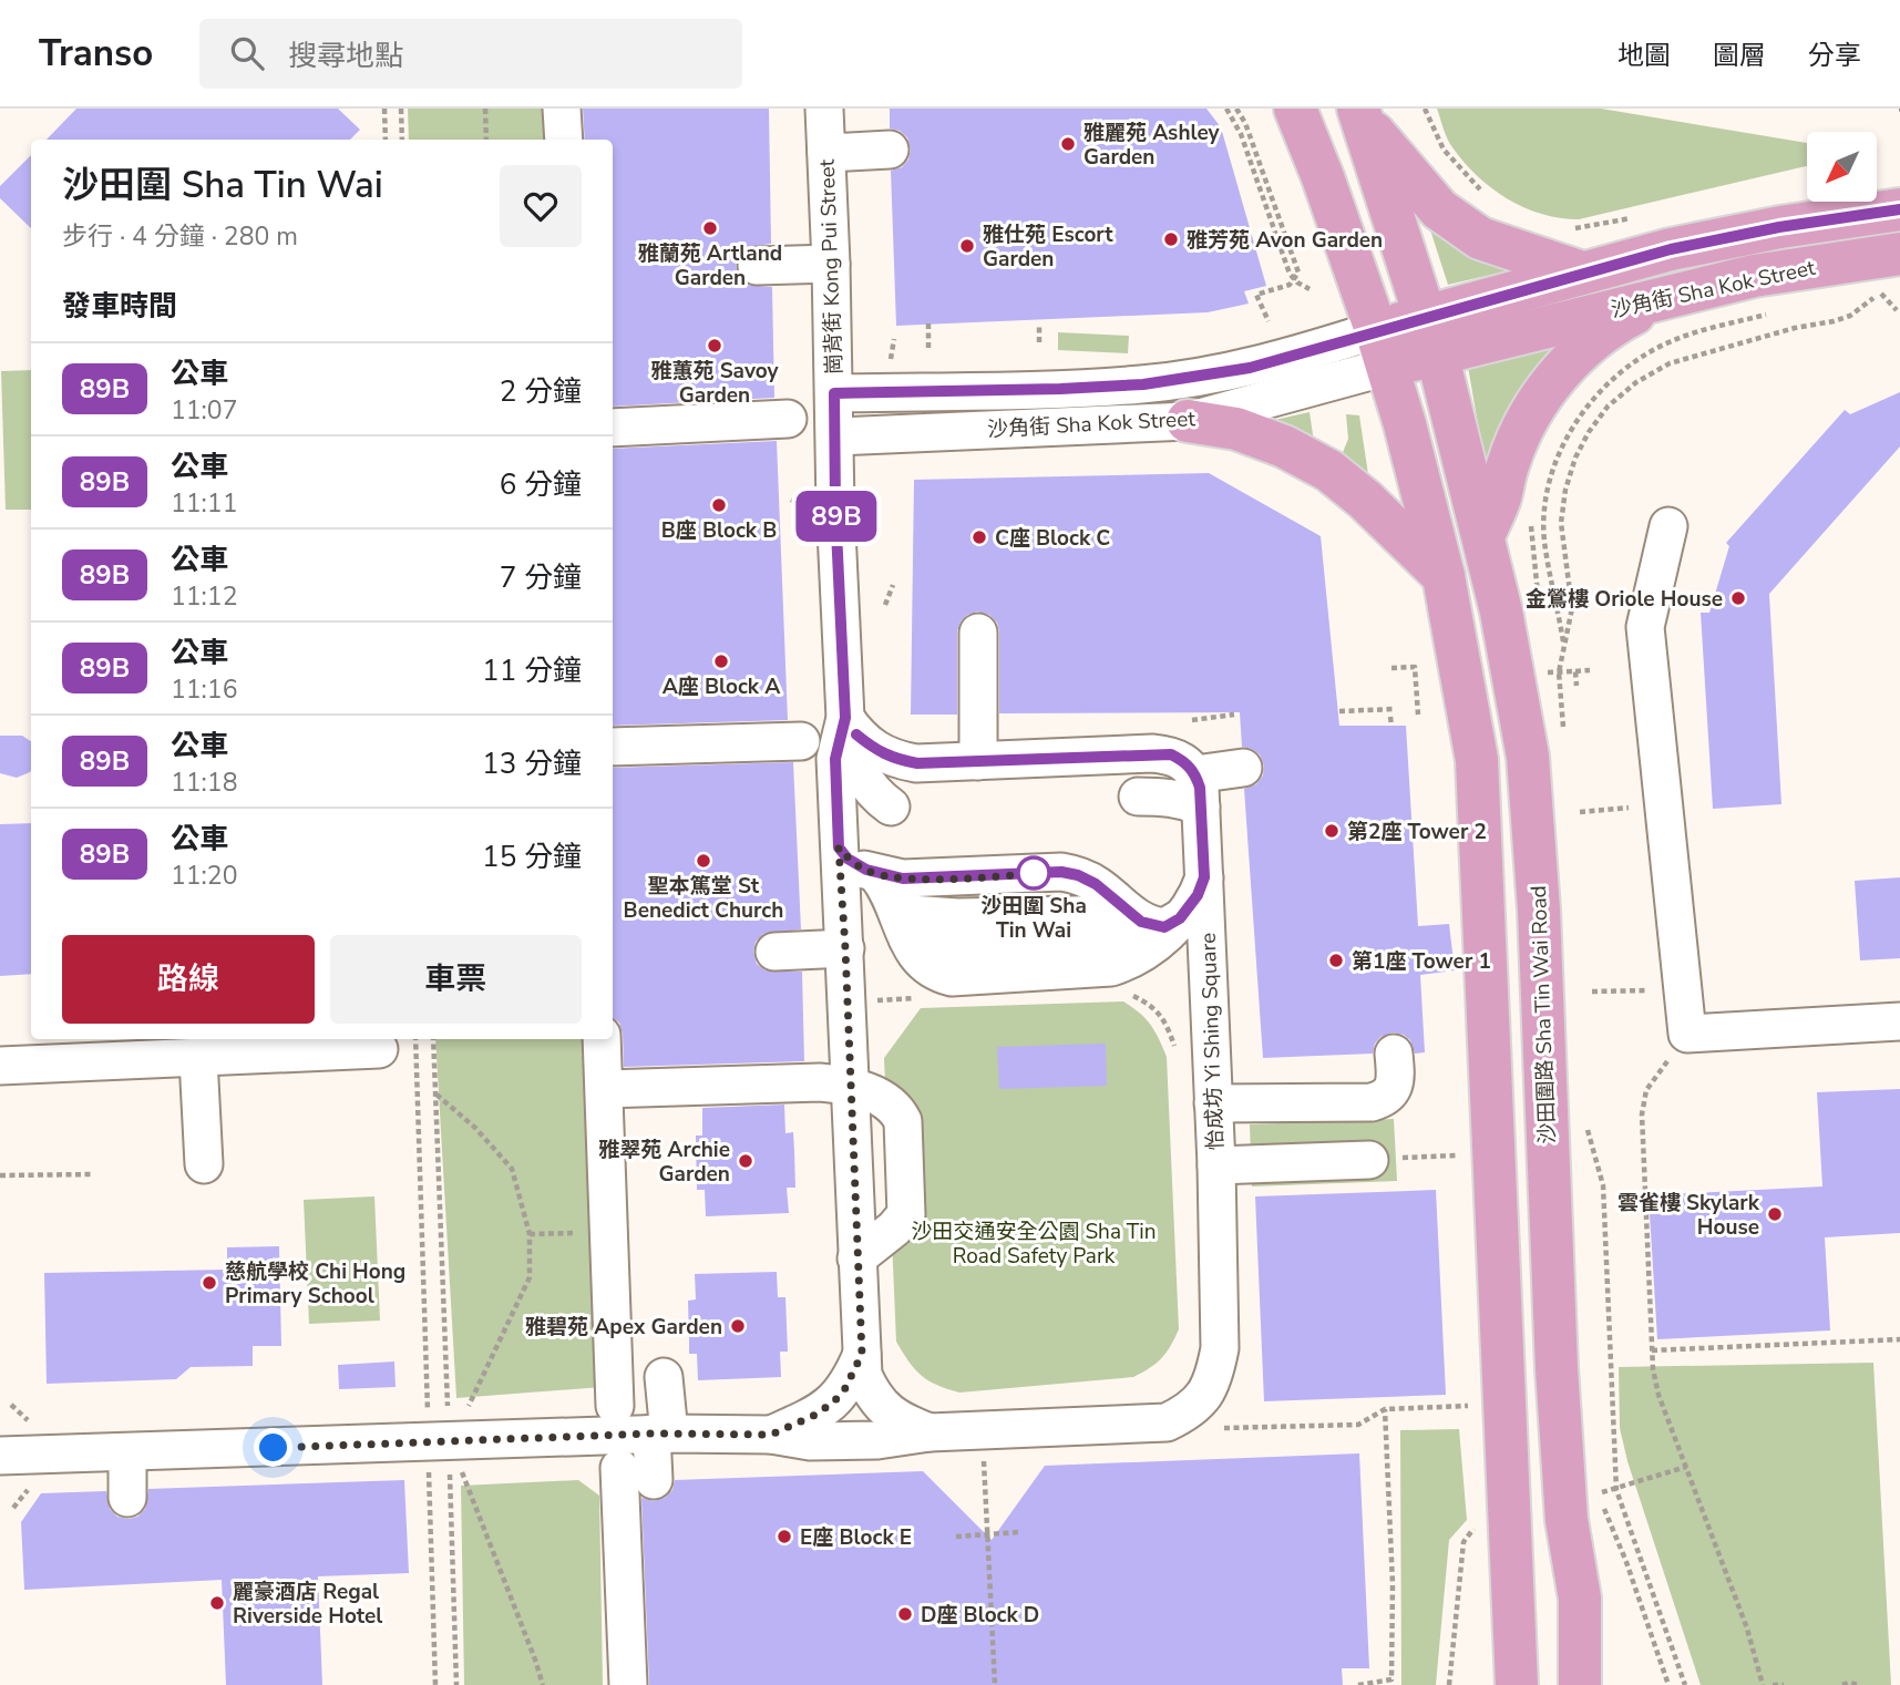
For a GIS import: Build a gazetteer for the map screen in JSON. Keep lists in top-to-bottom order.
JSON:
{
  "streets": {
    "main road": ["沙角街 Sha Kok Street", "沙田圍路 Sha Tin Wai Road"],
    "street": ["崗背街 Kong Pui Street", "怡成坊 Yi Shing Square"]
  },
  "crossings": [
    ["崗背街 Kong Pui Street", "沙角街 Sha Kok Street"],
    ["崗背街 Kong Pui Street", "怡成坊 Yi Shing Square"],
    ["沙角街 Sha Kok Street", "沙田圍路 Sha Tin Wai Road"]
  ],
  "parks": ["沙田交通安全公園 Sha Tin Road Safety Park"],
  "places": [
    "雅麗苑 Ashley Garden",
    "雅蘭苑 Artland Garden",
    "雅芳苑 Avon Garden",
    "雅仕苑 Escort Garden",
    "雅蕙苑 Savoy Garden",
    "B座 Block B",
    "C座 Block C",
    "金鶯樓 Oriole House",
    "A座 Block A",
    "第2座 Tower 2",
    "聖本篤堂 St Benedict Church",
    "沙田圍 Sha Tin Wai",
    "第1座 Tower 1",
    "雅翠苑 Archie Garden",
    "雲雀樓 Skylark House",
    "慈航學校 Chi Hong Primary School",
    "雅碧苑 Apex Garden",
    "E座 Block E",
    "麗豪酒店 Regal Riverside Hotel",
    "D座 Block D"
  ],
  "lines": ["bus line 89B"],
  "north": "bottom left",
  "page": {
    "header": "Transo",
    "search": "搜尋地點",
    "nav": ["地圖", "圖層", "分享"],
    "on_map": "89B",
    "heading": [
      ["沙田圍 Sha Tin Wai", "步行 · 4 分鐘 · 280 m"],
      "發車時間"
    ],
    "list": [
      {
        "mark": "89B",
        "name": "公車",
        "note": "11:07",
        "value": "2 分鐘"
      },
      {
        "mark": "89B",
        "name": "公車",
        "note": "11:11",
        "value": "6 分鐘"
      },
      {
        "mark": "89B",
        "name": "公車",
        "note": "11:12",
        "value": "7 分鐘"
      },
      {
        "mark": "89B",
        "name": "公車",
        "note": "11:16",
        "value": "11 分鐘"
      },
      {
        "mark": "89B",
        "name": "公車",
        "note": "11:18",
        "value": "13 分鐘"
      },
      {
        "mark": "89B",
        "name": "公車",
        "note": "11:20",
        "value": "15 分鐘"
      }
    ],
    "buttons": ["路線", "車票"]
  }
}
